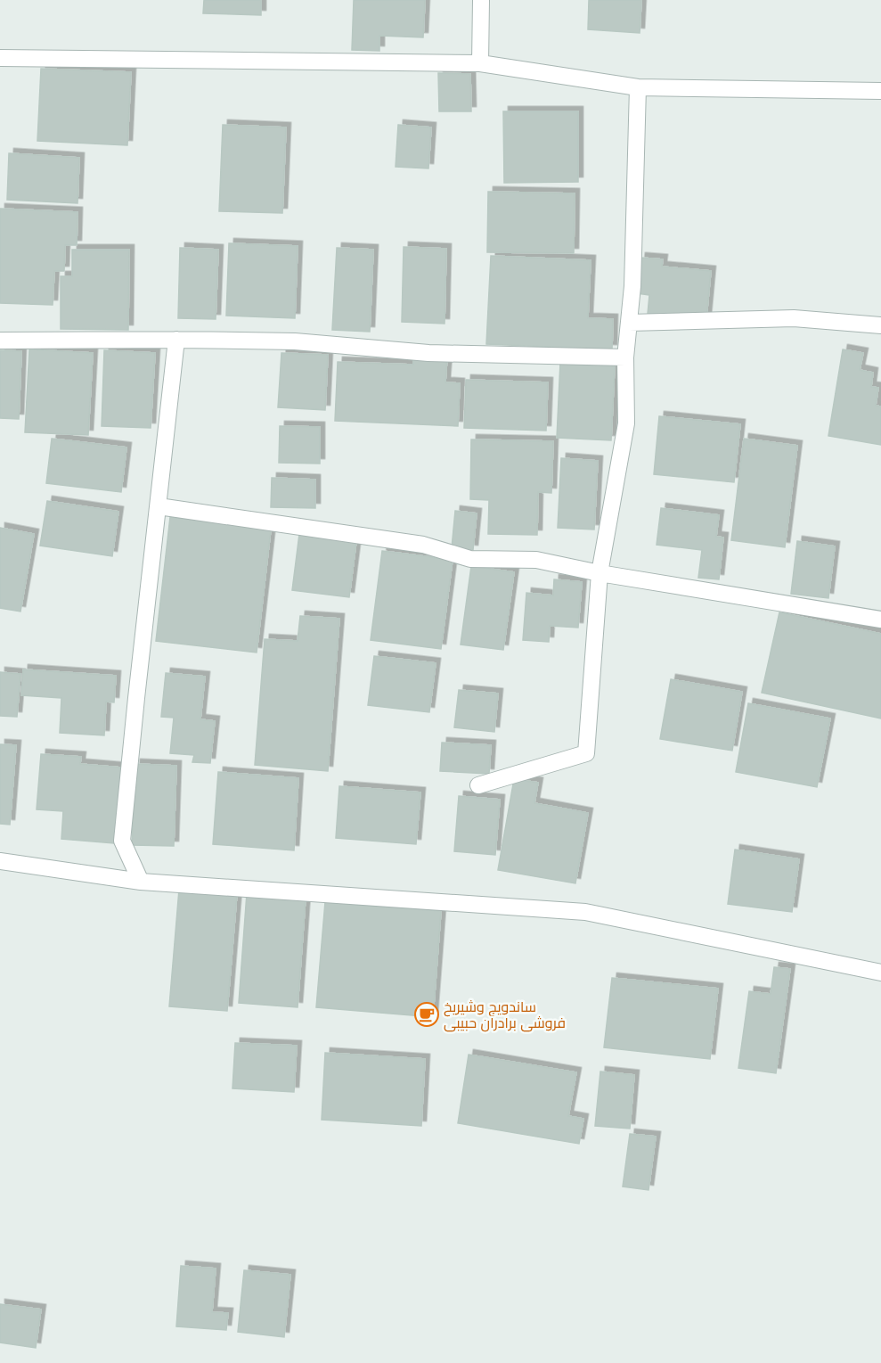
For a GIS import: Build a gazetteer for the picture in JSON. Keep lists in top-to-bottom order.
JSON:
{
  "places": {
    "cafe": ["ساندویچ وشیریخ فروشی برادران حبیبی"]
  }
}
